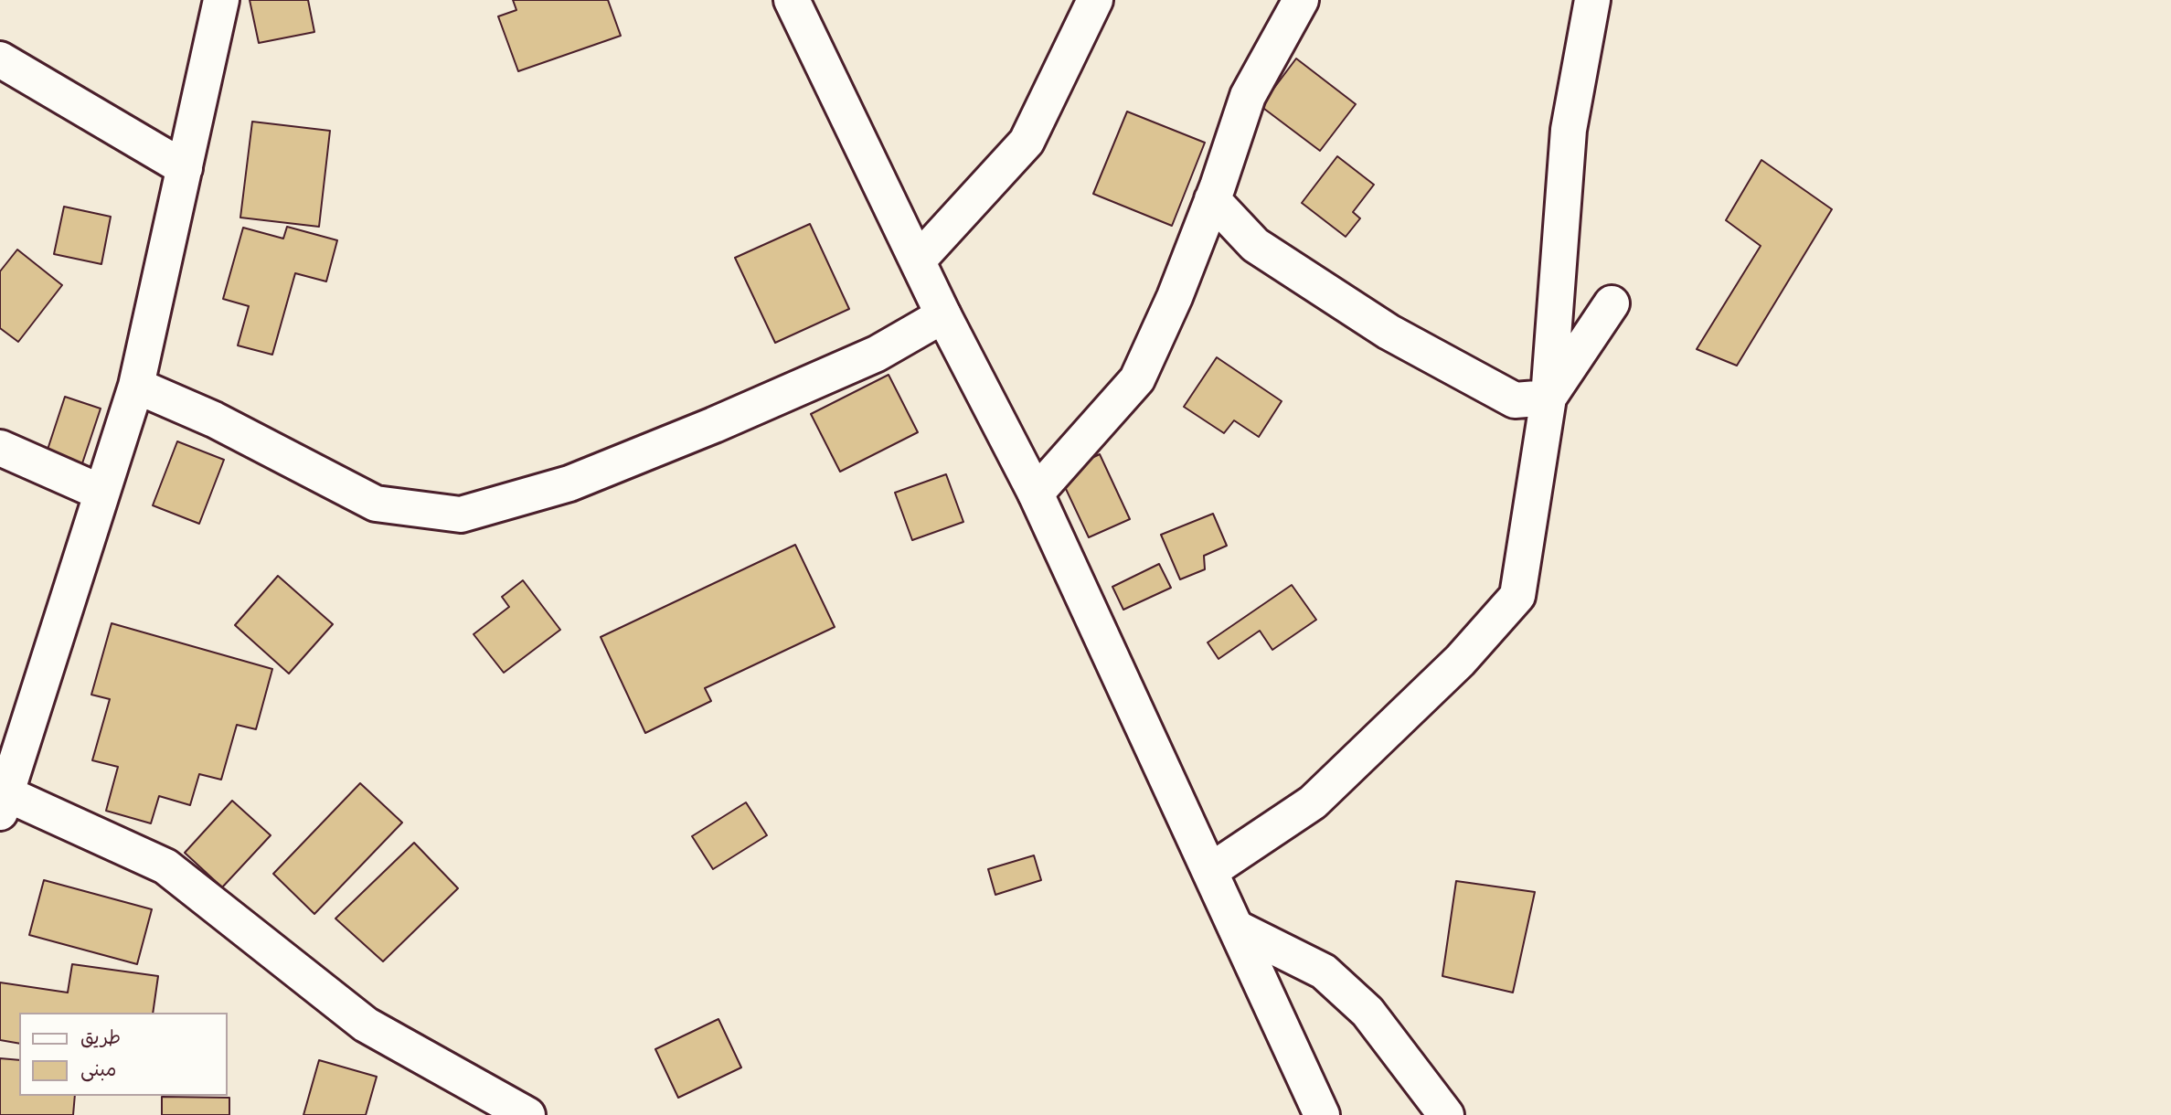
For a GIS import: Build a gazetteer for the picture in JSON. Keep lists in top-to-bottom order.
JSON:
{
  "legend": ["طريق", "مبنى"]
}
